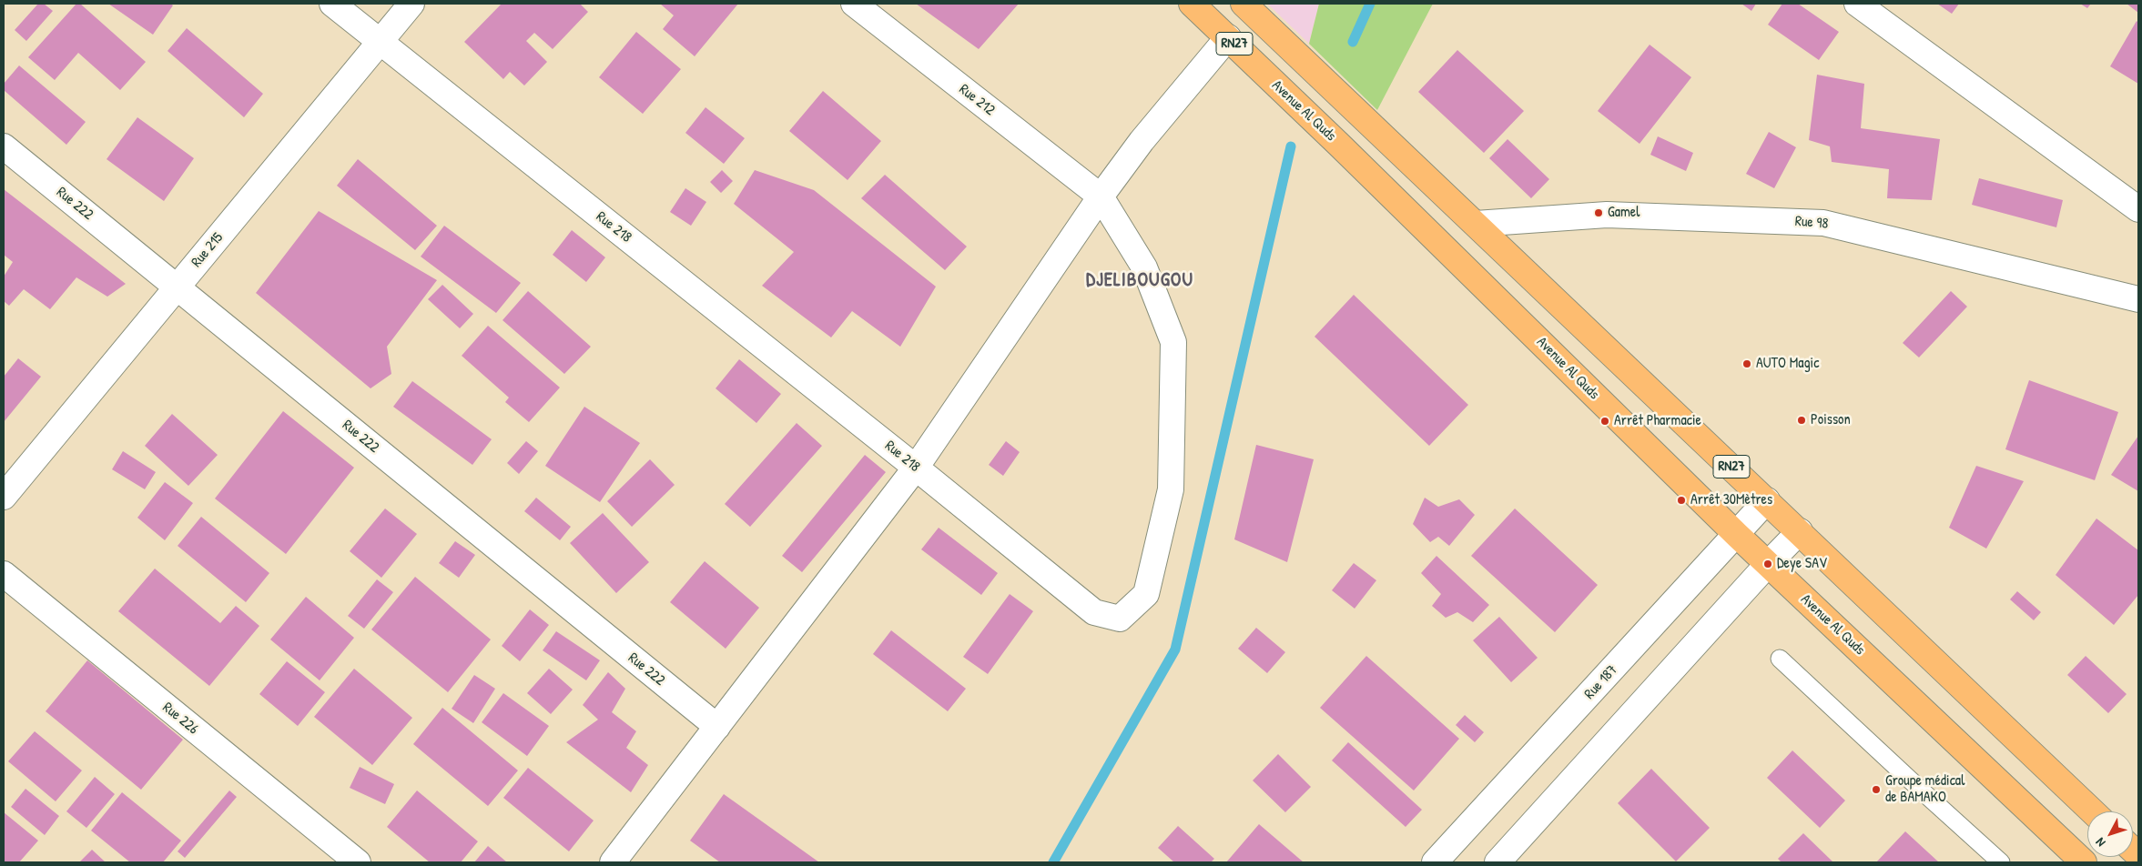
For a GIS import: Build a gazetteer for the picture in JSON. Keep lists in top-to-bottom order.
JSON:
{
  "streets": {
    "main road": ["RN27", "Avenue Al Quds"],
    "street": [
      "Rue 212",
      "Rue 222",
      "Rue 98",
      "Rue 218",
      "Rue 215",
      "Rue 187",
      "Rue 226"
    ]
  },
  "crossings": [
    ["RN27", "Rue 98"],
    ["RN27", "Rue 187"],
    ["Rue 212", "Rue 218"],
    ["Avenue Al Quds", "Rue 187"],
    ["Rue 222", "Rue 215"],
    ["Rue 218", "Rue 215"]
  ],
  "districts": ["DJELIBOUGOU"],
  "places": [
    "Gamel",
    "AUTO Magic",
    "Poisson",
    "Arrêt Pharmacie",
    "Arrêt 30Mètres",
    "Deye SAV",
    "Groupe médical de BAMAKO"
  ],
  "north": "bottom left"
}
